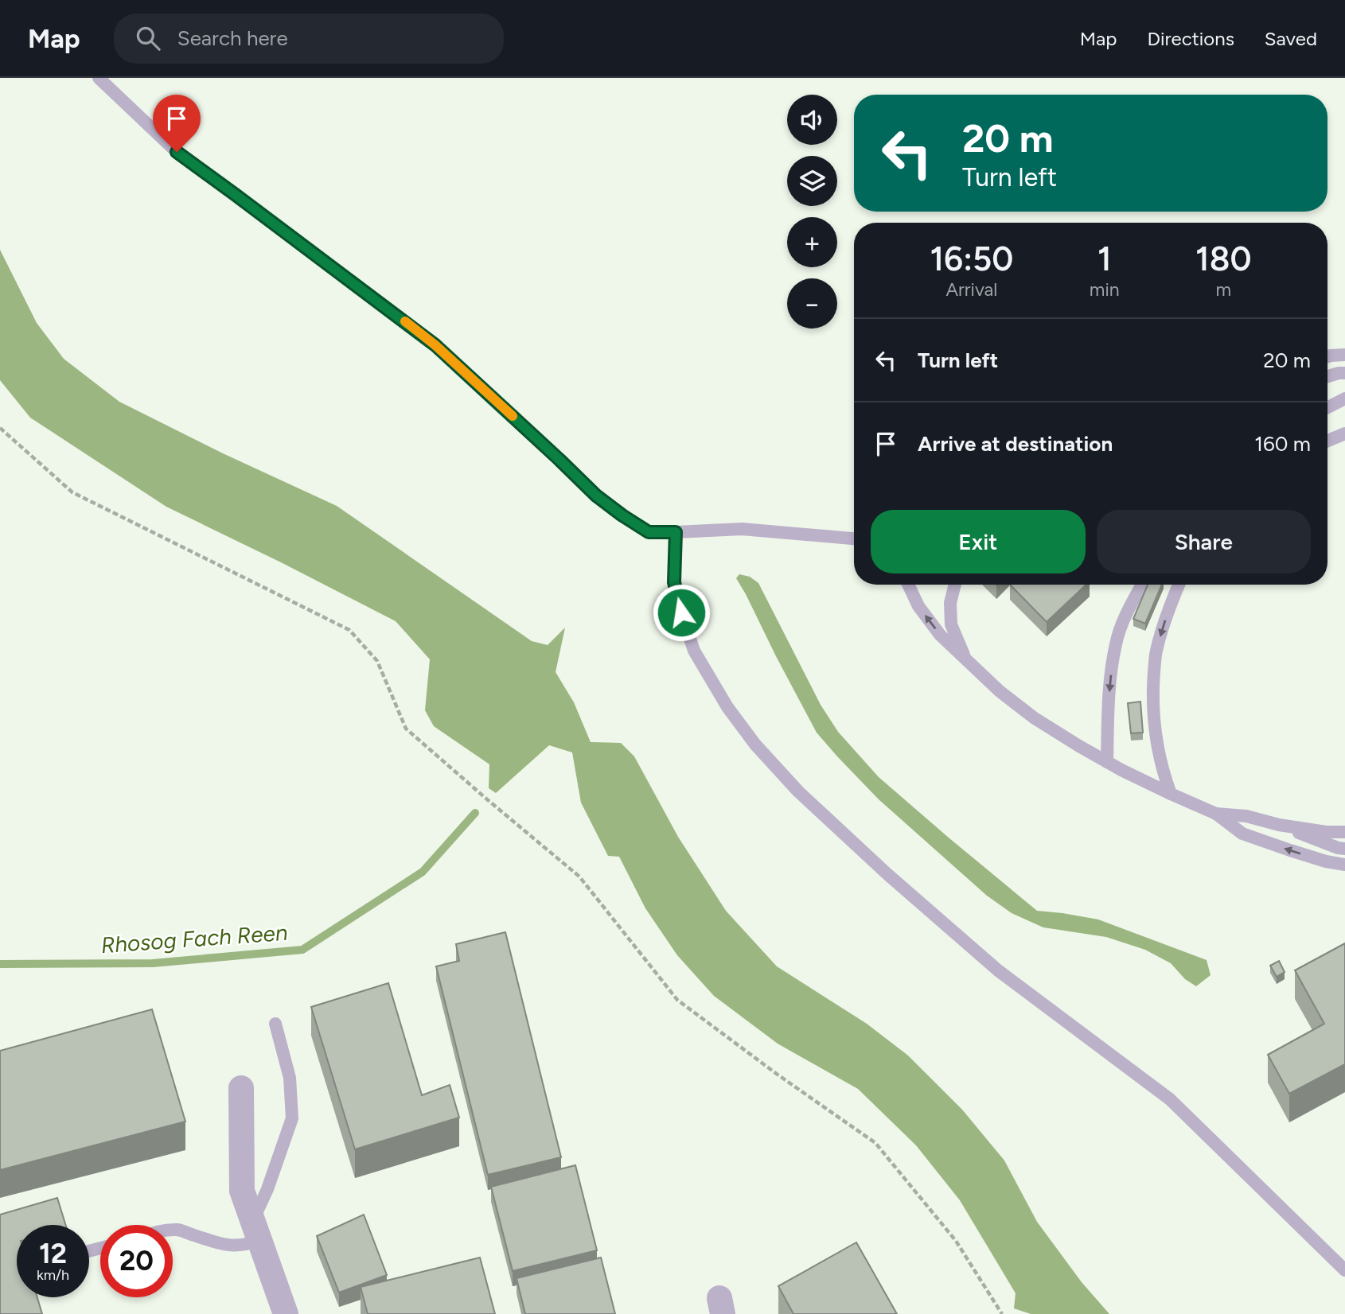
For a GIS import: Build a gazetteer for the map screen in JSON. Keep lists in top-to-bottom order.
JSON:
{
  "water": ["Rhosog Fach Reen"],
  "page": {
    "header": "Map",
    "search": "Search here",
    "nav": ["Map", "Directions", "Saved"],
    "map_buttons": ["+", "−"],
    "turn": ["20 m", "Turn left"],
    "eta": [
      "16:50",
      "Arrival",
      "1",
      "min",
      "180",
      "m"
    ],
    "list": [
      {
        "name": "Turn left",
        "value": "20 m"
      },
      {
        "name": "Arrive at destination",
        "value": "160 m"
      }
    ],
    "buttons": ["Exit", "Share"],
    "speed": "12 km/h",
    "limit": "20"
  }
}
